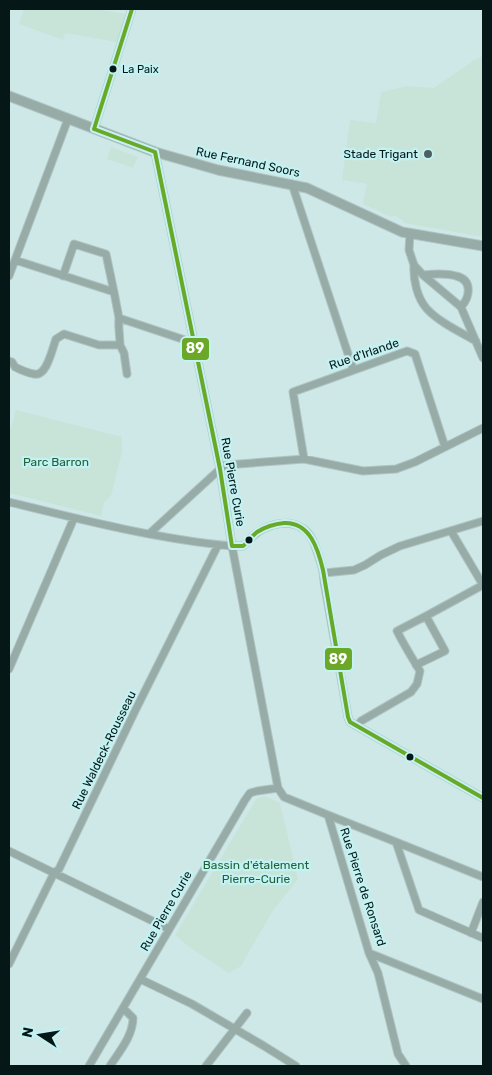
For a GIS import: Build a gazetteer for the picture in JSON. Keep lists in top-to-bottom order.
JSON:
{
  "streets": {
    "street": [
      "Rue Fernand Soors",
      "Rue d'Irlande",
      "Rue Pierre Curie",
      "Rue Waldeck-Rousseau",
      "Rue Pierre de Ronsard"
    ]
  },
  "crossings": [
    ["Rue Fernand Soors", "Rue Pierre Curie"],
    ["Rue Pierre Curie", "Rue Pierre de Ronsard"]
  ],
  "parks": ["Parc Barron", "Bassin d'étalement Pierre-Curie"],
  "places": ["La Paix", "Stade Trigant"],
  "lines": ["transit line 89"],
  "north": "left"
}
